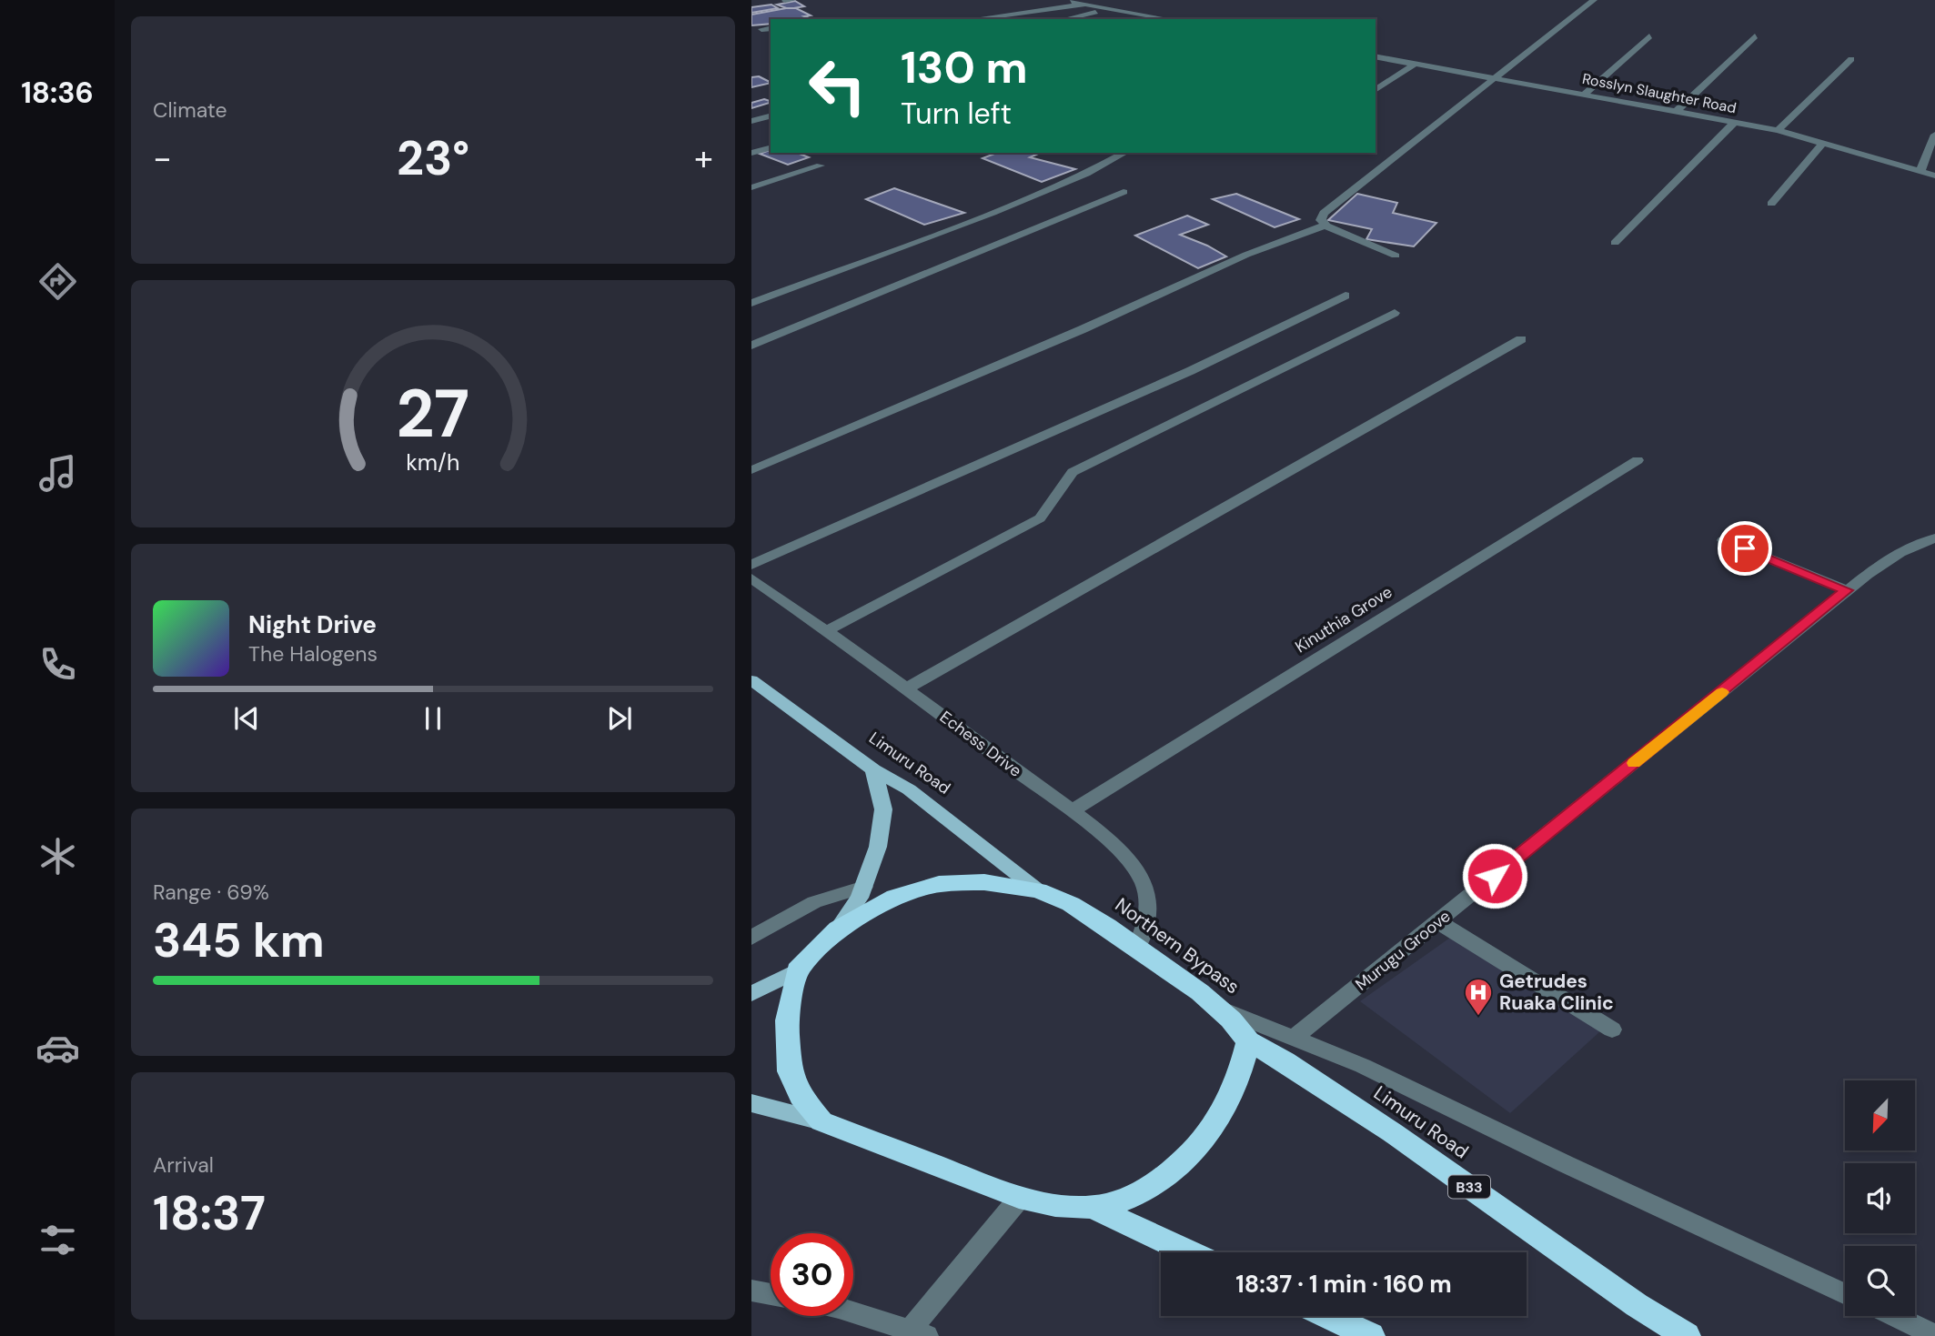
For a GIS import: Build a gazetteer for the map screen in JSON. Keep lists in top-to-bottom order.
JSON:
{
  "streets": {
    "highway": ["Limuru Road", "Northern Bypass", "B33"],
    "street": [
      "Rosslyn Slaughter Road",
      "Kinuthia Grove",
      "Echess Drive",
      "Murugu Groove"
    ]
  },
  "crossings": [
    ["Kinuthia Grove", "Echess Drive"],
    ["Echess Drive", "Northern Bypass"],
    ["Limuru Road", "Northern Bypass"]
  ],
  "places": {
    "hospital": ["Getrudes Ruaka Clinic"]
  },
  "north": "bottom left",
  "page": {
    "tabs": "18:36",
    "tile": [
      "Climate",
      ["Range · 69%", "345 km"],
      ["Arrival", "18:37"]
    ],
    "turn": ["130 m", "Turn left"],
    "heat": ["−", "23°", "+"],
    "song": ["Night Drive", "The Halogens"],
    "limit": "30",
    "trip": "18:37 · 1 min · 160 m",
    "gauge": ["27", "km/h"]
  }
}
